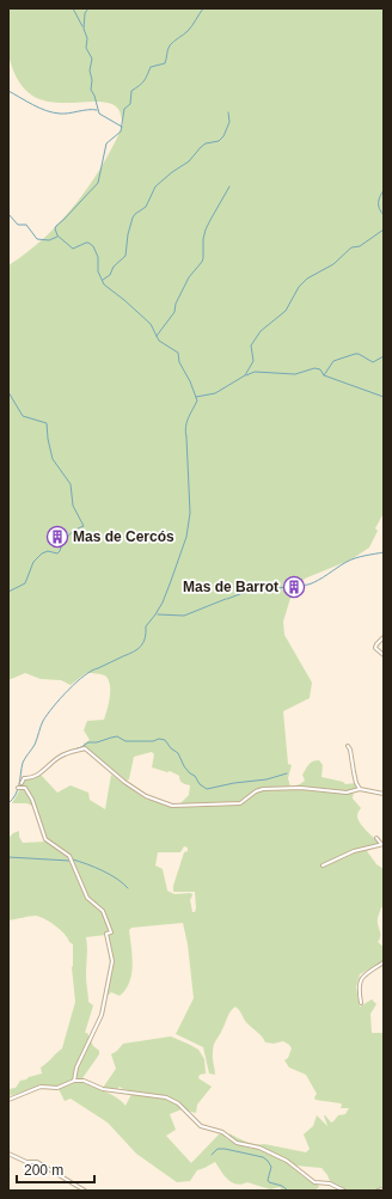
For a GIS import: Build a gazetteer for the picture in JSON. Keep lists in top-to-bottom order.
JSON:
{
  "places": {
    "building": ["Mas de Cercós", "Mas de Barrot"]
  },
  "scale_bar": "200 m"
}
